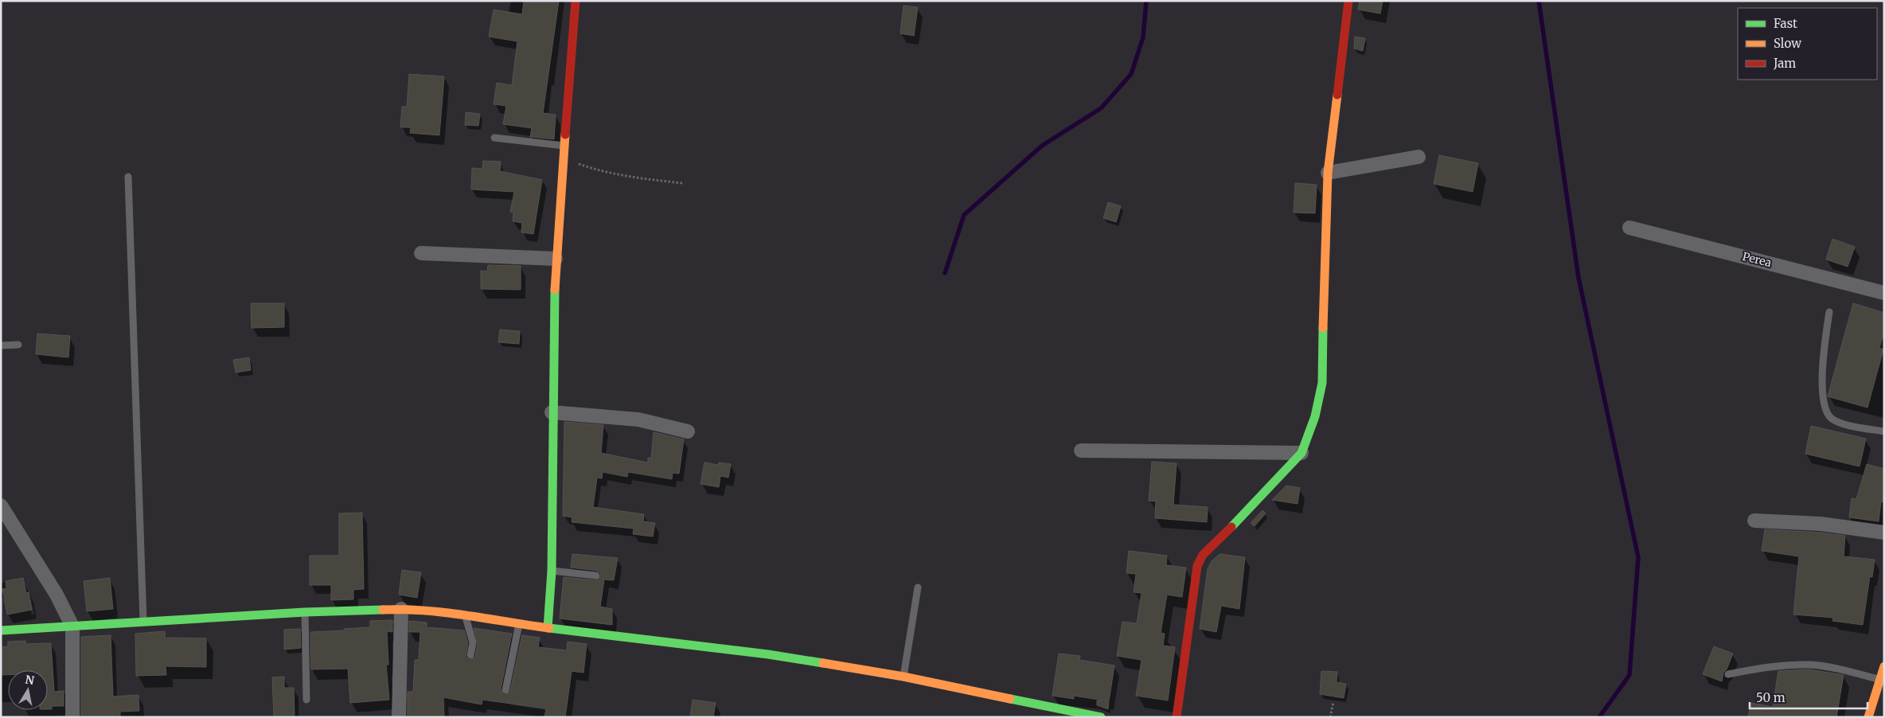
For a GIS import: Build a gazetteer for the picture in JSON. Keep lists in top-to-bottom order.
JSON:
{
  "streets": {
    "street": ["Perea"]
  },
  "legend": ["Fast", "Slow", "Jam"],
  "scale_bar": "50 m",
  "north": "top"
}
